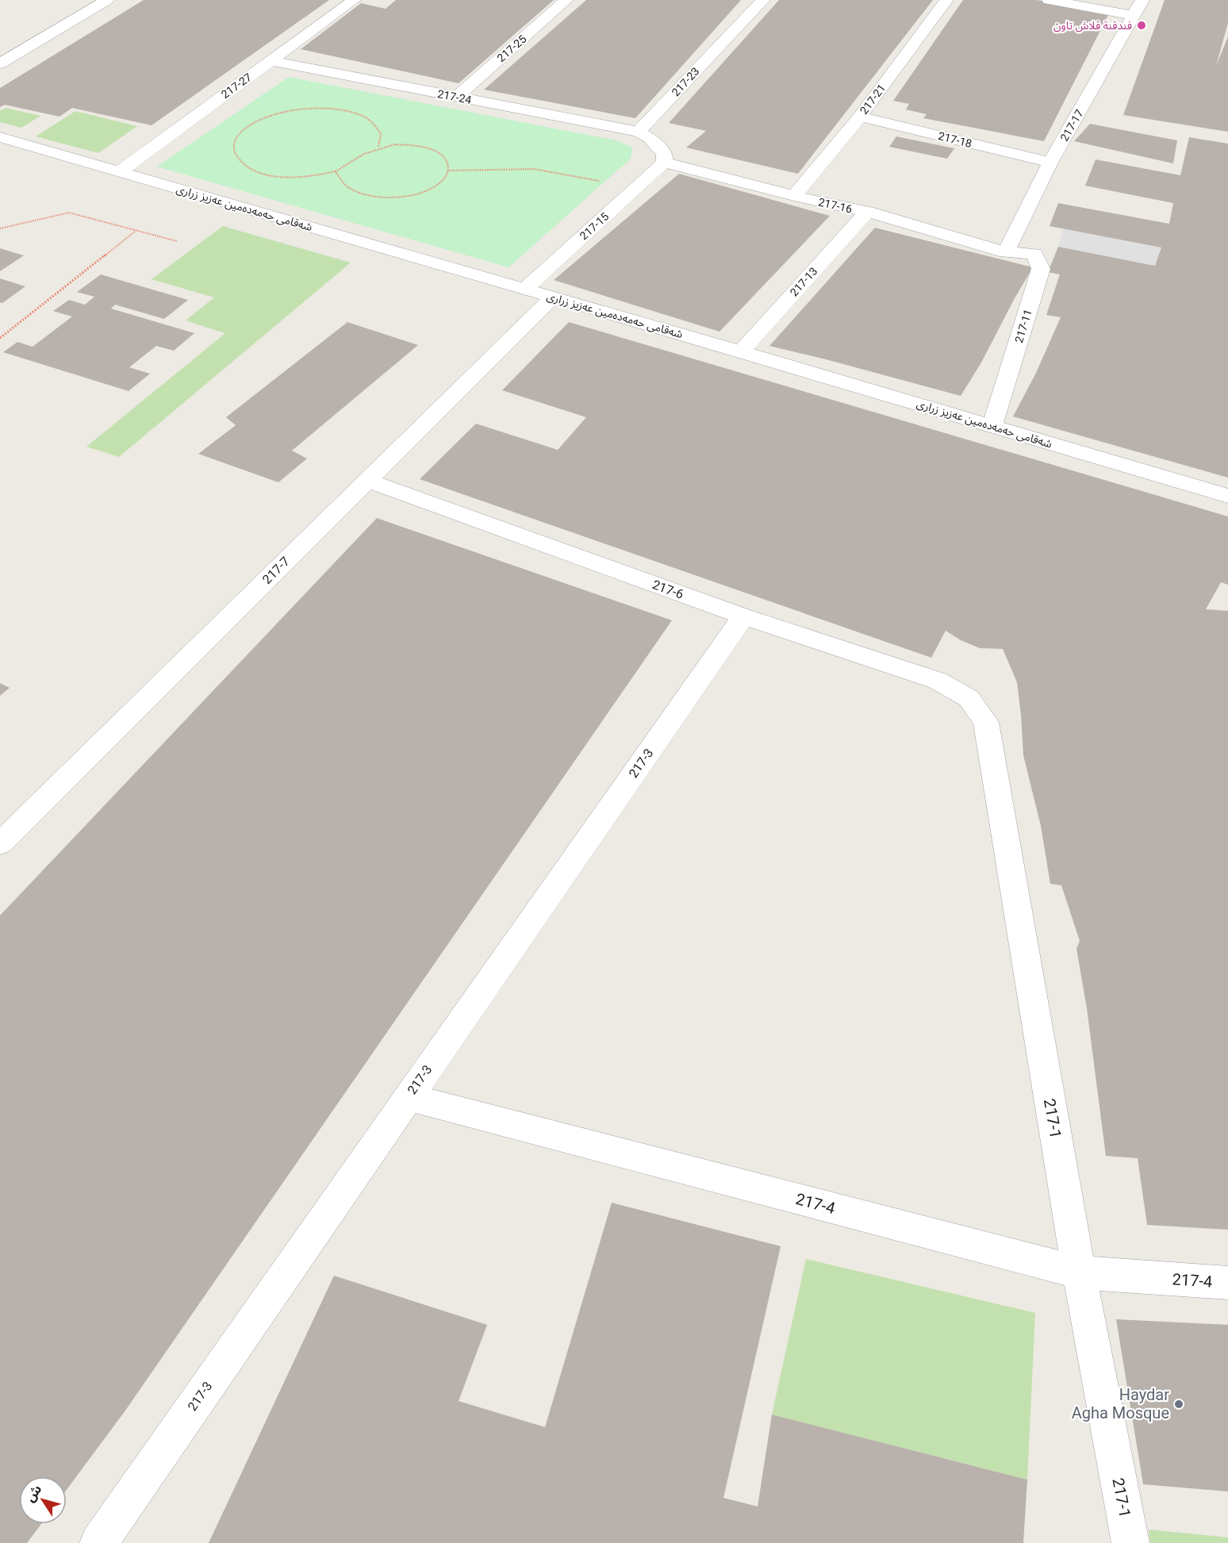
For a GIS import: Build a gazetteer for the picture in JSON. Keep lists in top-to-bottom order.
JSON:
{
  "streets": {
    "street": [
      "217-25",
      "217-23",
      "217-27",
      "217-24",
      "217-21",
      "217-17",
      "217-18",
      "217-16",
      "شەقامی حەمەدەمین عەزیز زراری",
      "217-15",
      "217-13",
      "217-11",
      "217-7",
      "217-6",
      "217-3",
      "217-1",
      "217-4"
    ]
  },
  "crossings": [
    ["217-25", "217-24"],
    ["217-23", "217-24"],
    ["217-27", "217-24"],
    ["217-27", "شەقامی حەمەدەمین عەزیز زراری"],
    ["217-21", "217-18"],
    ["217-21", "217-16"],
    ["217-17", "217-18"],
    ["217-17", "217-16"],
    ["217-17", "217-11"],
    ["217-16", "217-15"],
    ["217-16", "217-13"],
    ["217-16", "217-11"],
    ["شەقامی حەمەدەمین عەزیز زراری", "217-15"],
    ["شەقامی حەمەدەمین عەزیز زراری", "217-13"],
    ["شەقامی حەمەدەمین عەزیز زراری", "217-11"],
    ["شەقامی حەمەدەمین عەزیز زراری", "217-7"],
    ["217-7", "217-6"],
    ["217-6", "217-3"],
    ["217-6", "217-1"],
    ["217-3", "217-4"],
    ["217-1", "217-4"]
  ],
  "places": ["فندقنة فلاش تاون", "Haydar Agha Mosque"],
  "north": "top left"
}
